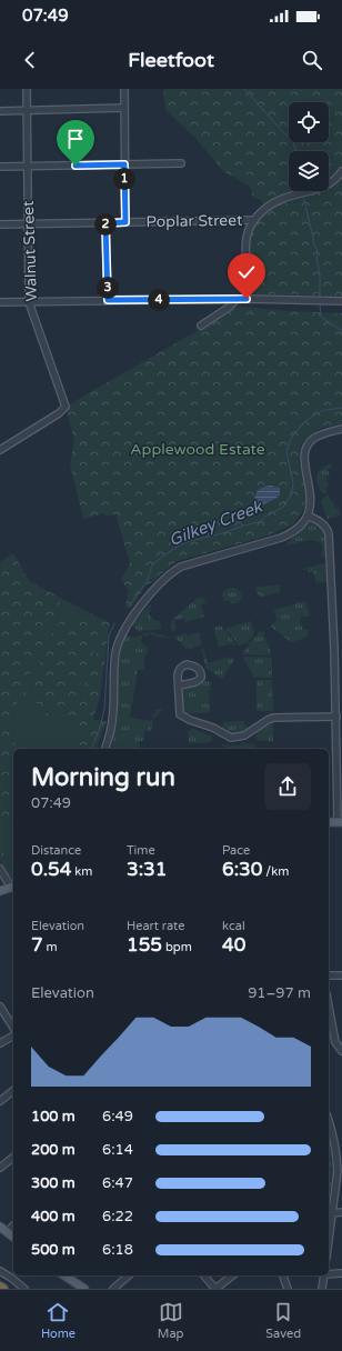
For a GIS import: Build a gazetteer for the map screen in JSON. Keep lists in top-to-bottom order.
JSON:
{
  "streets": {
    "street": ["Poplar Street", "Walnut Street"]
  },
  "crossings": [
    ["Poplar Street", "Walnut Street"]
  ],
  "water": ["Gilkey Creek"],
  "parks": ["Applewood Estate"],
  "page": {
    "status": "07:49",
    "header": "Fleetfoot",
    "pins": [
      "1",
      "2",
      "3",
      "4"
    ],
    "heading": ["Morning run", "07:49"],
    "stats": [
      ["Distance", "0.54 km"],
      ["Time", "3:31"],
      ["Pace", "6:30 /km"],
      ["Elevation", "7 m"],
      ["Heart rate", "155 bpm"],
      ["kcal", "40"]
    ],
    "chart": ["Elevation", "91–97 m"],
    "list": [
      {
        "name": "100 m",
        "note": "6:49"
      },
      {
        "name": "200 m",
        "note": "6:14"
      },
      {
        "name": "300 m",
        "note": "6:47"
      },
      {
        "name": "400 m",
        "note": "6:22"
      },
      {
        "name": "500 m",
        "note": "6:18"
      }
    ],
    "tabs": ["Home", "Map", "Saved"]
  }
}
